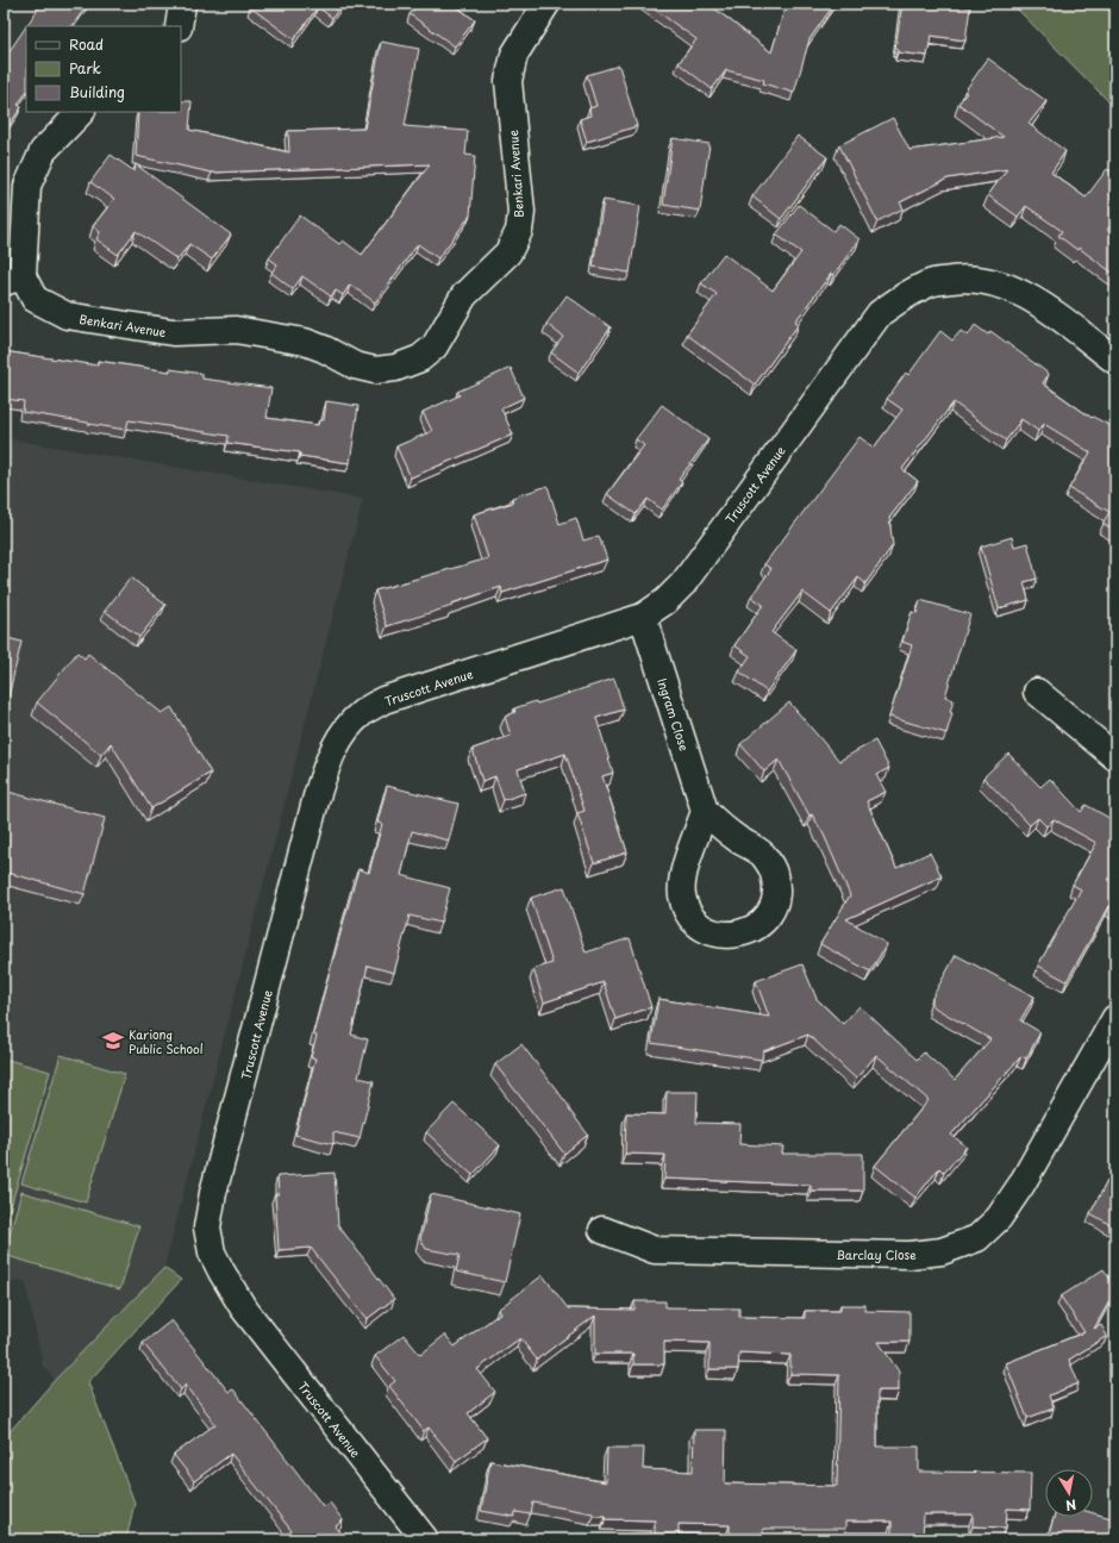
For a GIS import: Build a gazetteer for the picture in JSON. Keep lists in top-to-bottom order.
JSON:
{
  "streets": {
    "street": [
      "Benkari Avenue",
      "Truscott Avenue",
      "Ingram Close",
      "Barclay Close"
    ]
  },
  "crossings": [
    ["Truscott Avenue", "Ingram Close"]
  ],
  "places": {
    "school or university": ["Kariong Public School"]
  },
  "legend": ["Road", "Park", "Building"],
  "north": "bottom"
}
